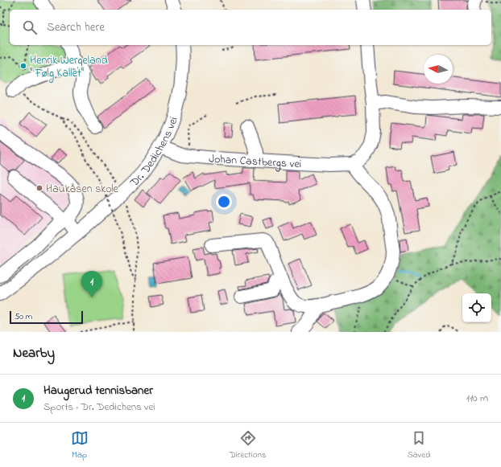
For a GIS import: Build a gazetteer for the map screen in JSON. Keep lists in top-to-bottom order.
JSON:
{
  "streets": {
    "street": ["Dr. Dedichens vei", "Johan Castbergs vei"]
  },
  "crossings": [
    ["Dr. Dedichens vei", "Johan Castbergs vei"]
  ],
  "places": ["Henrik Wergeland \" Følg Kallet\"", "Haukåsen skole"],
  "scale_bar": "50 m",
  "north": "left",
  "page": {
    "search": "Search here",
    "pins": "1",
    "scale": "50 m",
    "heading": "Nearby",
    "list": [
      {
        "mark": "1",
        "name": "Haugerud tennisbaner",
        "note": "Sports · Dr. Dedichens vei",
        "value": "110 m"
      }
    ],
    "nav": ["Map", "Directions", "Saved"]
  }
}
